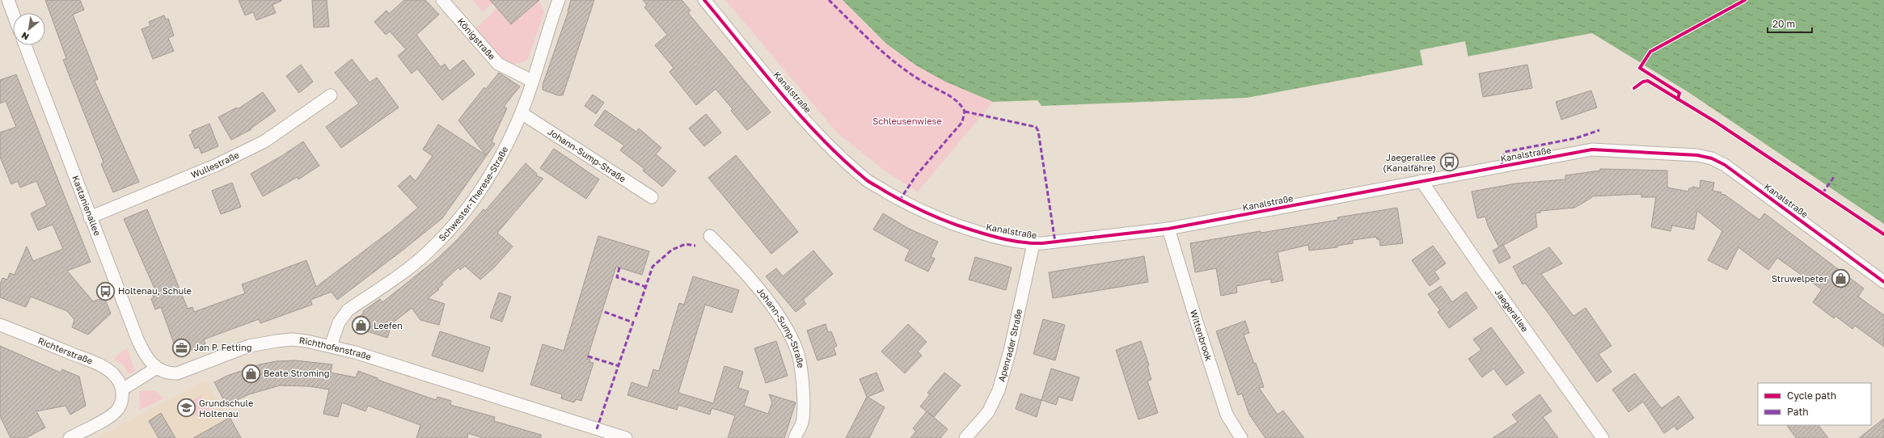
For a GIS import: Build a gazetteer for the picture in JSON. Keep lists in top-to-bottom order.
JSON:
{
  "streets": {
    "street": [
      "Königstraße",
      "Kanalstraße",
      "Johann-Sump-Straße",
      "Wullestraße",
      "Schwester-Therese-Straße",
      "Kastanienallee",
      "Jaegerallee",
      "Wittenbrook",
      "Apenrader Straße",
      "Richthofenstraße",
      "Richterstraße"
    ]
  },
  "crossings": [
    ["Königstraße", "Schwester-Therese-Straße"],
    ["Kanalstraße", "Jaegerallee"],
    ["Kanalstraße", "Wittenbrook"],
    ["Kanalstraße", "Apenrader Straße"],
    ["Johann-Sump-Straße", "Schwester-Therese-Straße"],
    ["Wullestraße", "Kastanienallee"],
    ["Schwester-Therese-Straße", "Richthofenstraße"],
    ["Kastanienallee", "Richthofenstraße"]
  ],
  "parks": ["Schleusenwiese"],
  "places": {
    "bus stop": ["Jaegerallee (Kanalfähre)", "Holtenau, Schule"],
    "shop": ["Struwelpeter", "Leefen", "Beate Stroming"],
    "office": ["Jan P. Fetting"],
    "school or university": ["Grundschule Holtenau"]
  },
  "legend": ["Cycle path", "Path"],
  "scale_bar": "20 m",
  "north": "bottom left"
}
